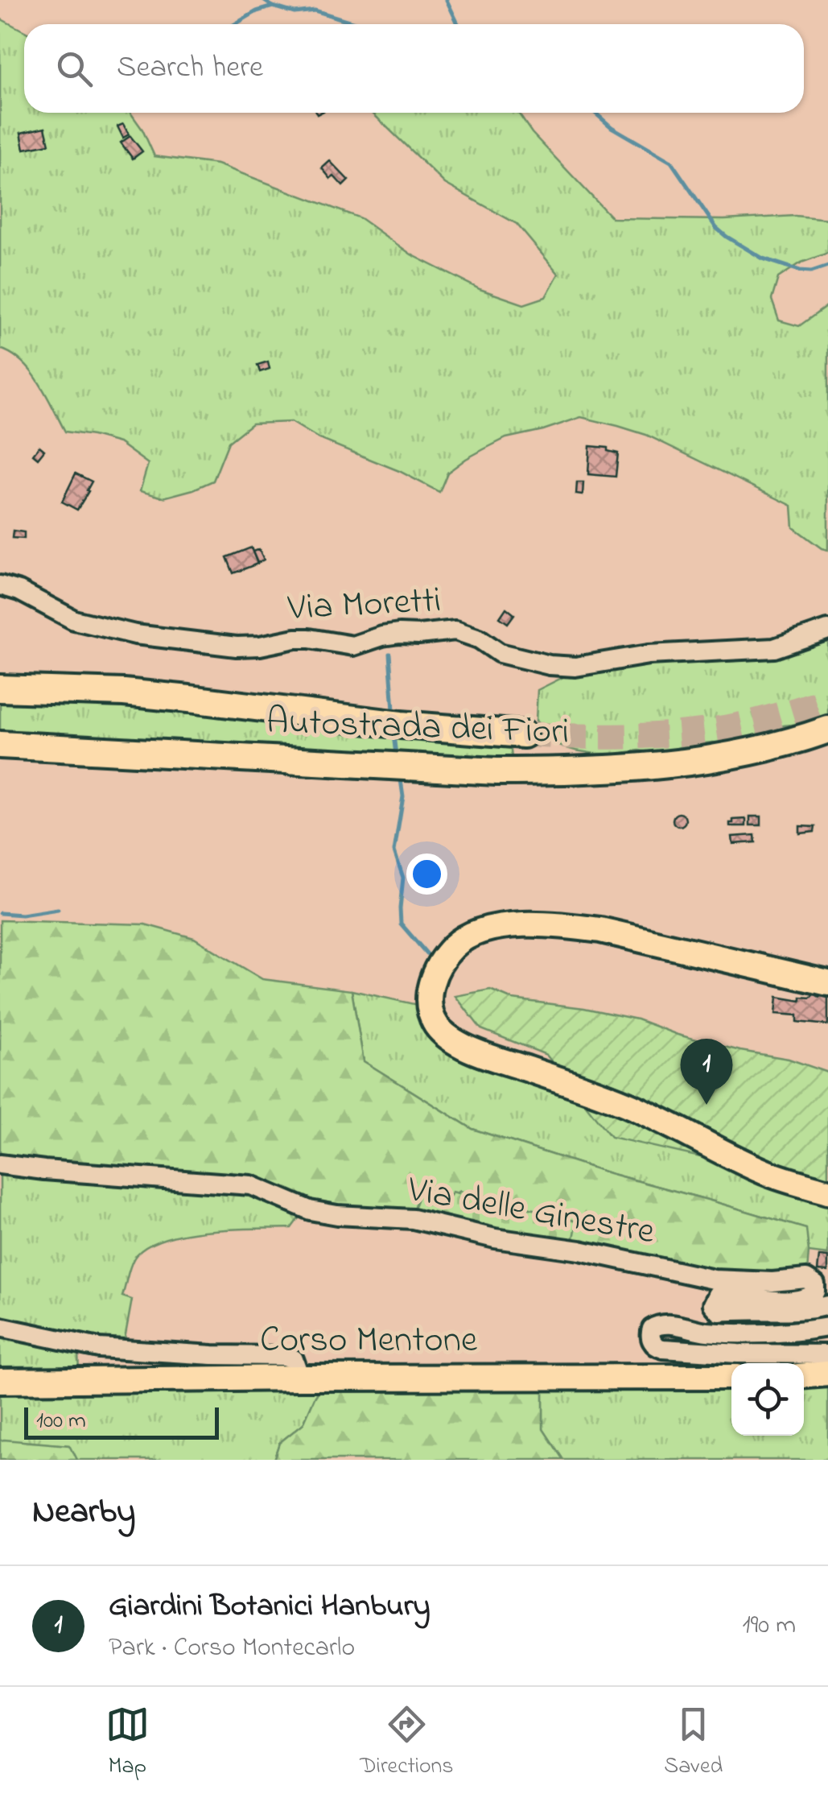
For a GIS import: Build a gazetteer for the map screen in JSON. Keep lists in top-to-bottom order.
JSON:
{
  "streets": {
    "highway": ["Autostrada dei Fiori"],
    "main road": ["Corso Mentone"],
    "street": ["Via Moretti", "Via delle Ginestre"]
  },
  "scale_bar": "100 m",
  "page": {
    "search": "Search here",
    "pins": "1",
    "scale": "100 m",
    "heading": "Nearby",
    "list": [
      {
        "mark": "1",
        "name": "Giardini Botanici Hanbury",
        "note": "Park · Corso Montecarlo",
        "value": "190 m"
      }
    ],
    "nav": ["Map", "Directions", "Saved"]
  }
}
